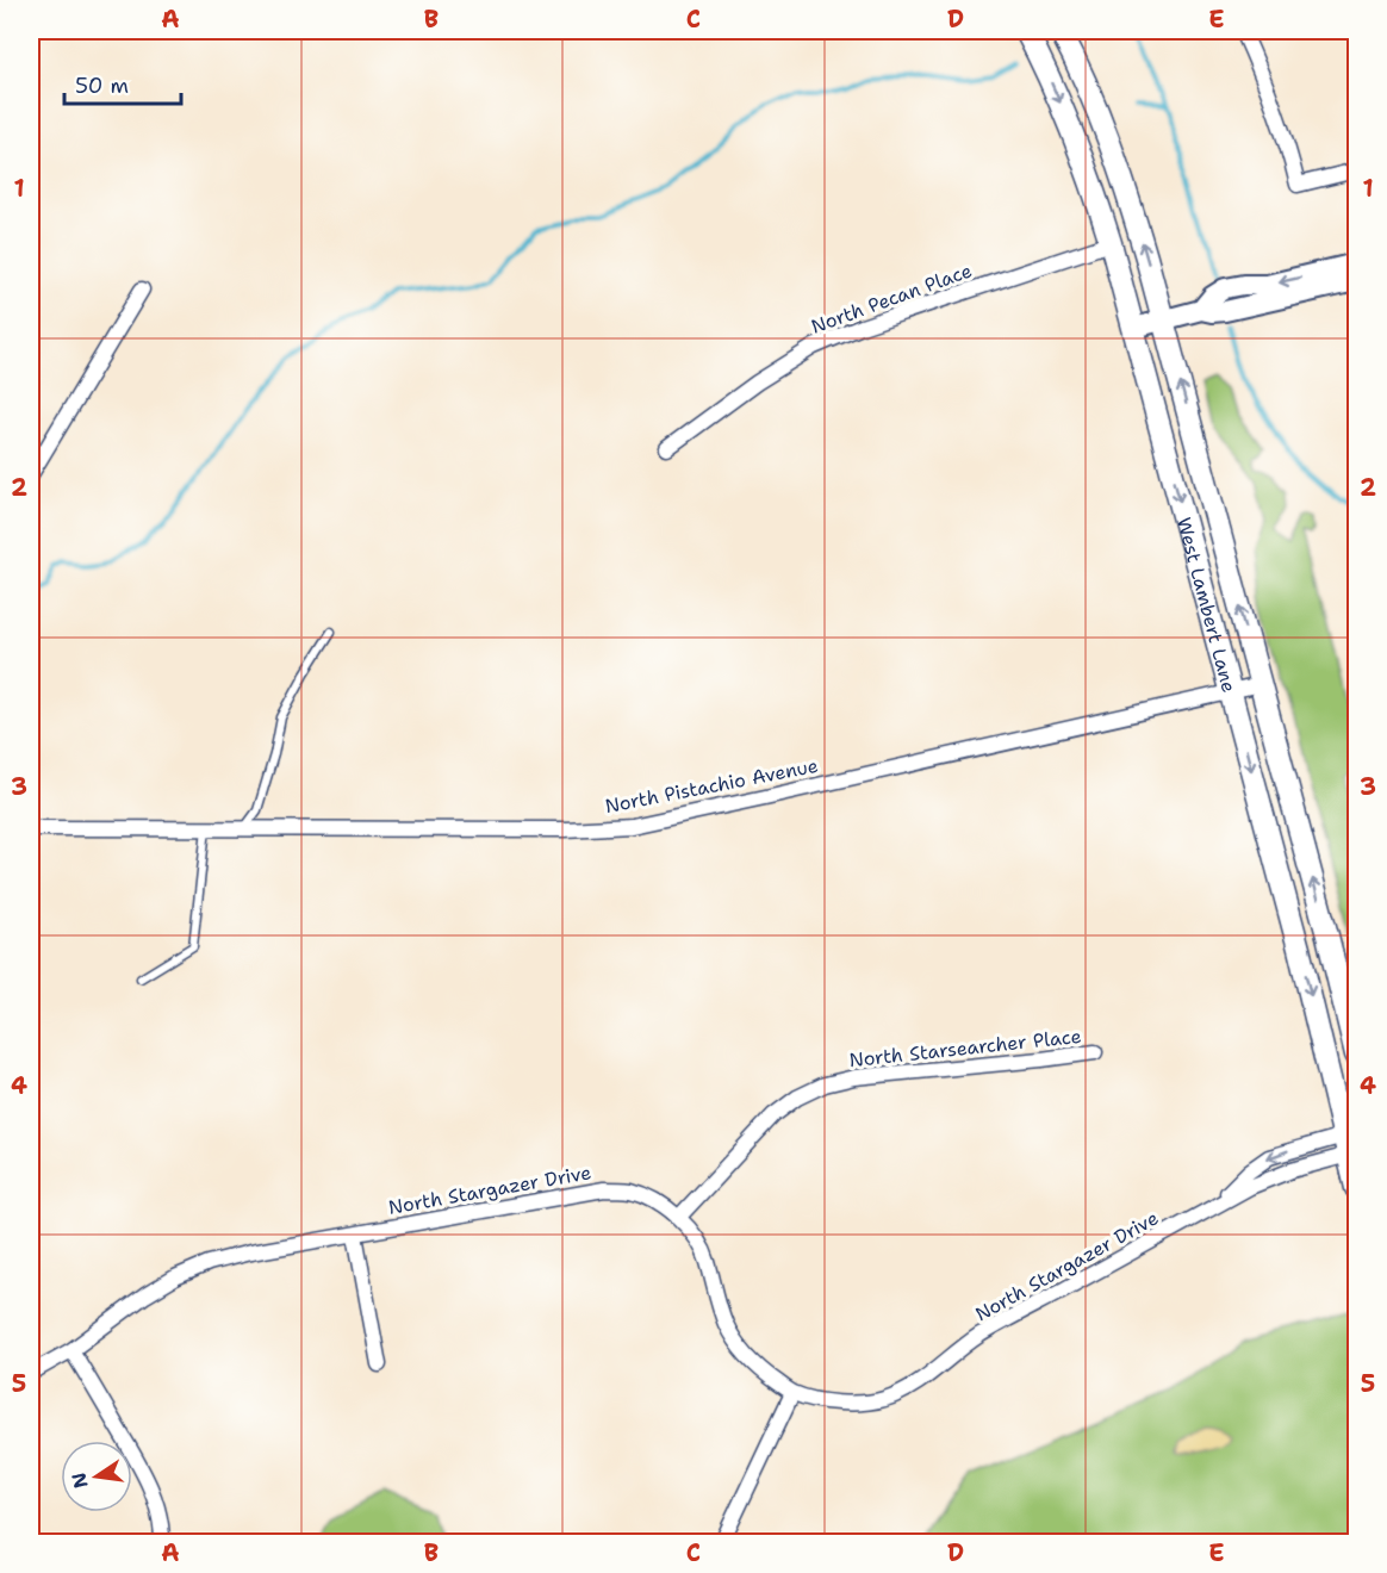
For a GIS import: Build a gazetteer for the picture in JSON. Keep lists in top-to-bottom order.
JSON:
{
  "streets": {
    "main road": ["West Lambert Lane"],
    "street": [
      "North Pecan Place",
      "North Pistachio Avenue",
      "North Starsearcher Place",
      "North Stargazer Drive"
    ]
  },
  "crossings": [
    ["North Pecan Place", "West Lambert Lane"],
    ["West Lambert Lane", "North Pistachio Avenue"],
    ["West Lambert Lane", "North Stargazer Drive"],
    ["North Starsearcher Place", "North Stargazer Drive"]
  ],
  "scale_bar": "50 m",
  "north": "left",
  "grid": {
    "columns": [
      "A",
      "B",
      "C",
      "D",
      "E"
    ],
    "rows": [
      "1",
      "2",
      "3",
      "4",
      "5"
    ]
  }
}
